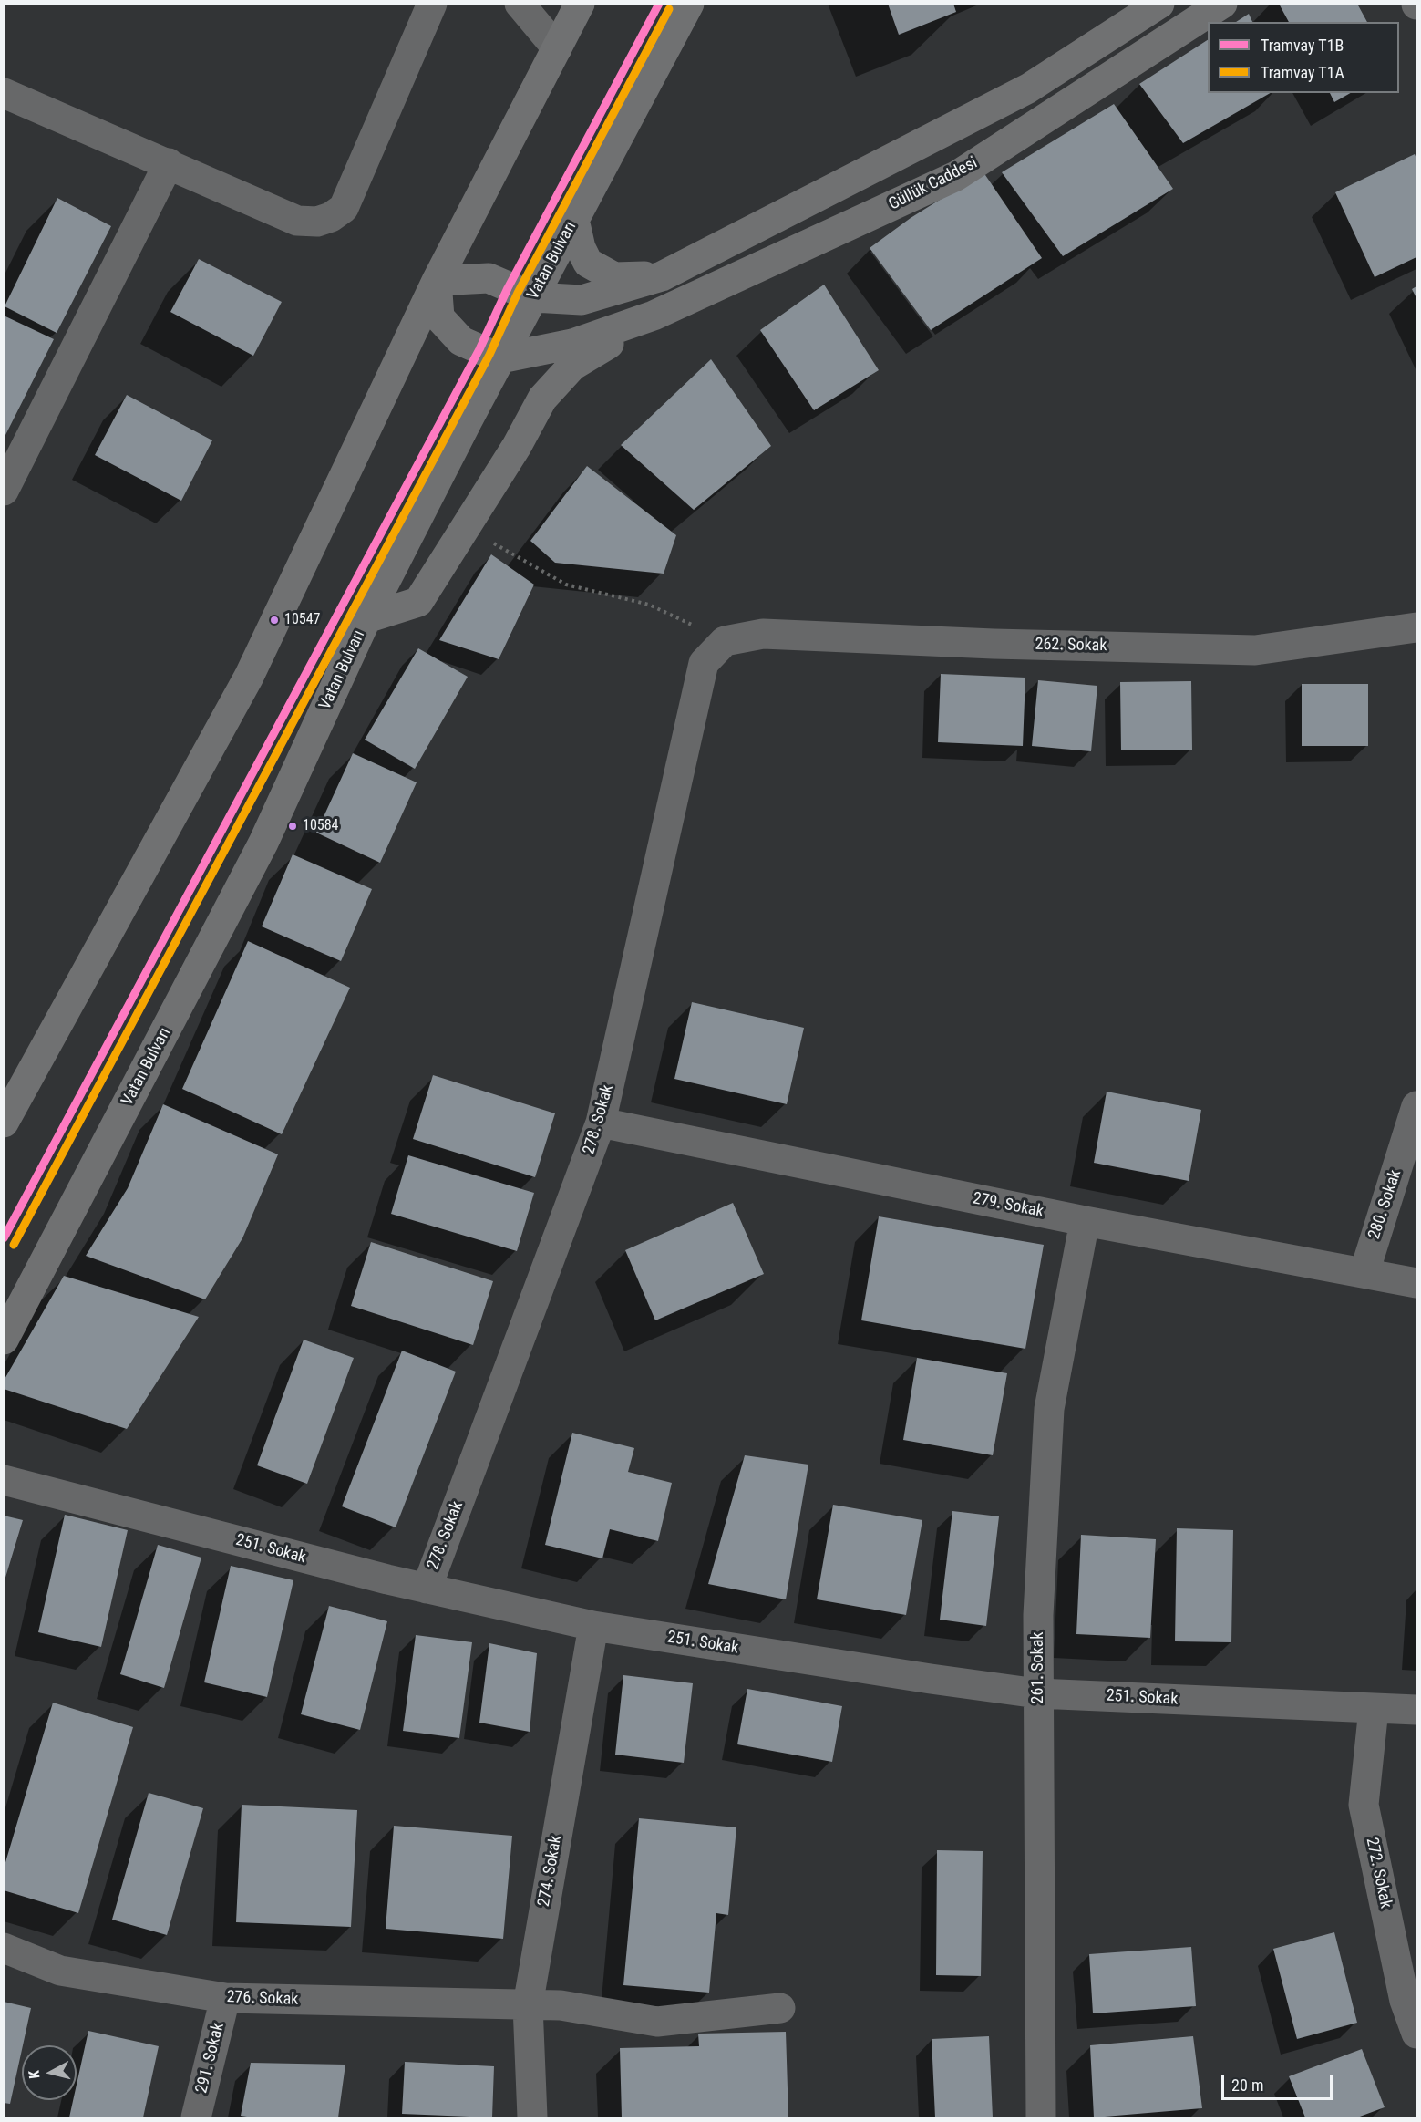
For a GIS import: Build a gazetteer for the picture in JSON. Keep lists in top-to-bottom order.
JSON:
{
  "streets": {
    "main road": ["Güllük Caddesi", "Vatan Bulvarı"],
    "street": [
      "262. Sokak",
      "278. Sokak",
      "280. Sokak",
      "279. Sokak",
      "251. Sokak",
      "261. Sokak",
      "274. Sokak",
      "272. Sokak",
      "276. Sokak",
      "291. Sokak"
    ]
  },
  "crossings": [
    ["262. Sokak", "278. Sokak"],
    ["278. Sokak", "279. Sokak"],
    ["278. Sokak", "251. Sokak"],
    ["280. Sokak", "279. Sokak"],
    ["279. Sokak", "261. Sokak"],
    ["251. Sokak", "261. Sokak"],
    ["251. Sokak", "274. Sokak"],
    ["251. Sokak", "272. Sokak"],
    ["274. Sokak", "276. Sokak"],
    ["276. Sokak", "291. Sokak"]
  ],
  "places": ["10547", "10584"],
  "lines": ["tram line T1B", "tram line T1A"],
  "legend": ["Tramvay T1B", "Tramvay T1A"],
  "scale_bar": "20 m",
  "north": "left"
}
